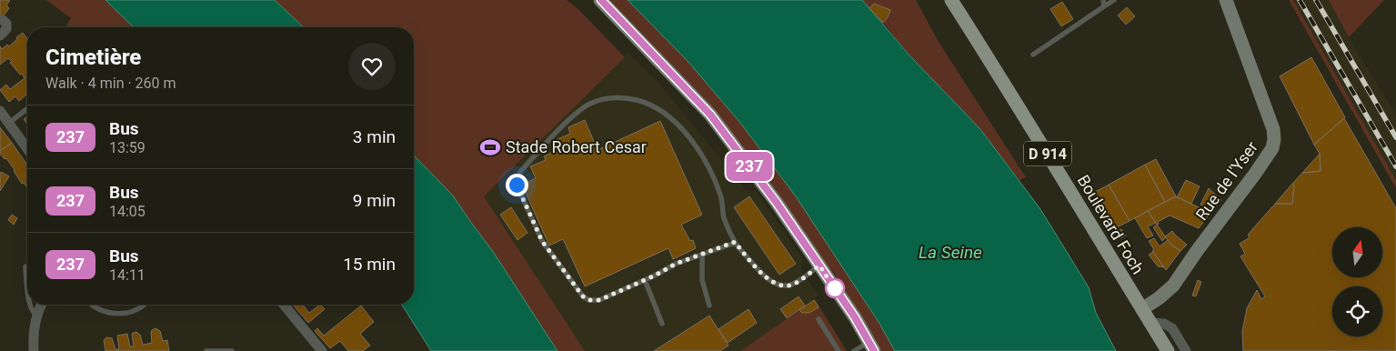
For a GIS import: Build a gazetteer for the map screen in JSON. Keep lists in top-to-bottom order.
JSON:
{
  "streets": {
    "main road": ["D 914", "Boulevard Foch"],
    "street": ["Rue de l'Yser"]
  },
  "crossings": [
    ["Rue de l'Yser", "Boulevard Foch"]
  ],
  "water": ["La Seine"],
  "places": {
    "sports": ["Stade Robert Cesar"]
  },
  "lines": ["bus line 237"],
  "north": "top",
  "page": {
    "on_map": "237",
    "heading": ["Cimetière", "Walk · 4 min · 260 m"],
    "list": [
      {
        "mark": "237",
        "name": "Bus",
        "note": "13:59",
        "value": "3 min"
      },
      {
        "mark": "237",
        "name": "Bus",
        "note": "14:05",
        "value": "9 min"
      },
      {
        "mark": "237",
        "name": "Bus",
        "note": "14:11",
        "value": "15 min"
      }
    ]
  }
}
